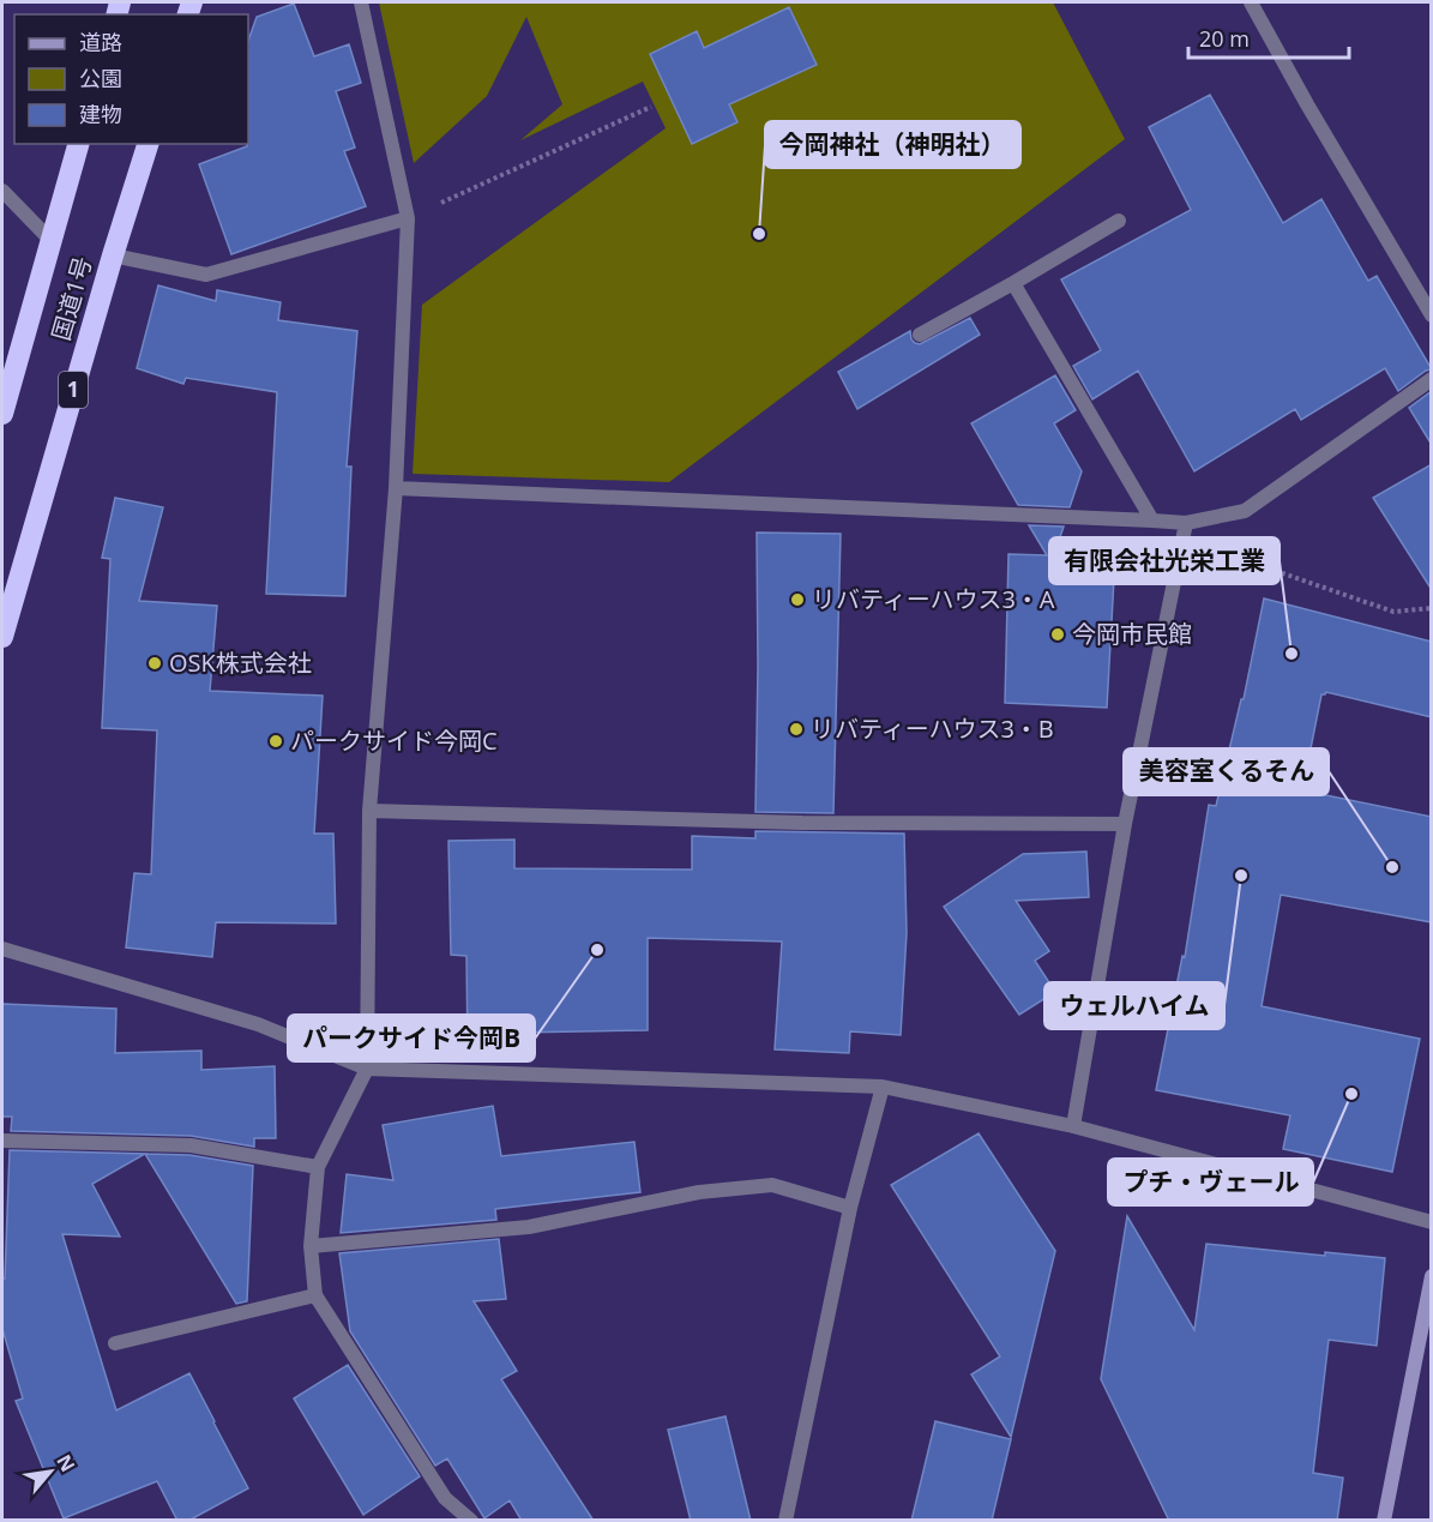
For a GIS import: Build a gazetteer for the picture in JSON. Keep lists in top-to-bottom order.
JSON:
{
  "streets": {
    "highway": ["国道1号", "1"]
  },
  "places": [
    "今岡神社（神明社）",
    "リバティーハウス3・A",
    "今岡市民館",
    "有限会社光栄工業",
    "OSK株式会社",
    "リバティーハウス3・B",
    "パークサイド今岡C",
    "美容室くるそん",
    "ウェルハイム",
    "パークサイド今岡B",
    "プチ・ヴェール"
  ],
  "legend": ["道路", "公園", "建物"],
  "scale_bar": "20 m",
  "north": "top right"
}
